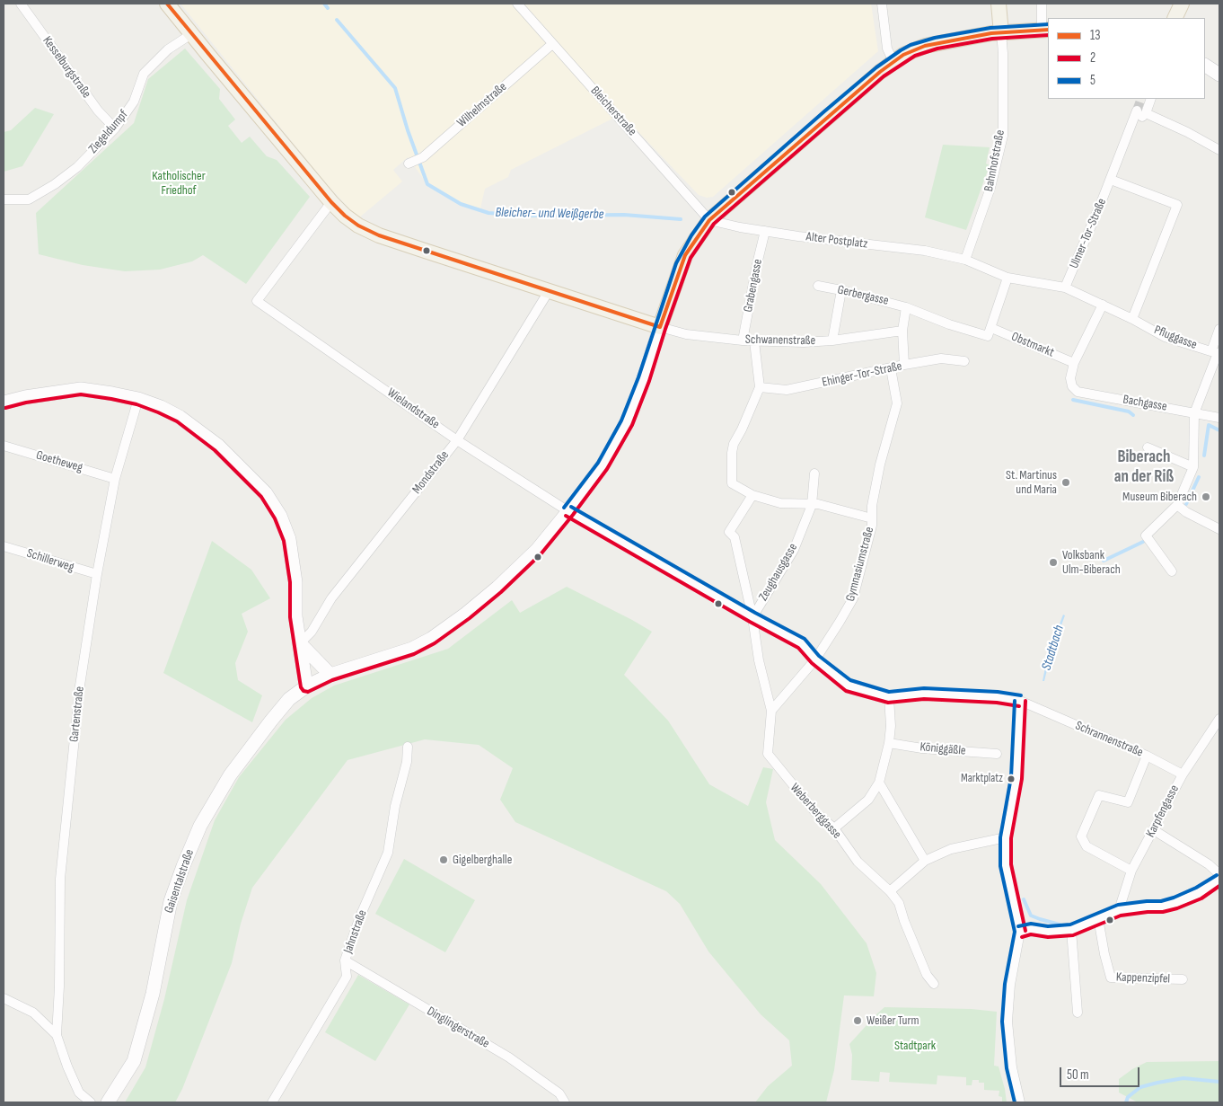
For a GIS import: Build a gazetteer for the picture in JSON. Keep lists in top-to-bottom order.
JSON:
{
  "streets": {
    "main road": ["Bahnhofstraße", "Gaisentalstraße"],
    "street": [
      "Kesselburgstraße",
      "Wilhelmstraße",
      "Bleicherstraße",
      "Ziegeldumpf",
      "Ulmer-Tor-Straße",
      "Alter Postplatz",
      "Grabengasse",
      "Gerbergasse",
      "Pfluggasse",
      "Schwanenstraße",
      "Obstmarkt",
      "Ehinger-Tor-Straße",
      "Bachgasse",
      "Wielandstraße",
      "Goetheweg",
      "Mondstraße",
      "Schillerweg",
      "Gymnasiumstraße",
      "Zeughausgasse",
      "Gartenstraße",
      "Schrannenstraße",
      "Königgäßle",
      "Weberberggasse",
      "Karpfengasse",
      "Jahnstraße",
      "Kappenzipfel",
      "Dinglingerstraße"
    ]
  },
  "crossings": [
    ["Kesselburgstraße", "Ziegeldumpf"],
    ["Wilhelmstraße", "Bleicherstraße"],
    ["Bleicherstraße", "Alter Postplatz"],
    ["Bahnhofstraße", "Alter Postplatz"],
    ["Ulmer-Tor-Straße", "Pfluggasse"],
    ["Alter Postplatz", "Grabengasse"],
    ["Alter Postplatz", "Pfluggasse"],
    ["Grabengasse", "Schwanenstraße"],
    ["Schwanenstraße", "Gaisentalstraße"],
    ["Obstmarkt", "Bachgasse"],
    ["Ehinger-Tor-Straße", "Gymnasiumstraße"],
    ["Wielandstraße", "Mondstraße"],
    ["Wielandstraße", "Gymnasiumstraße"],
    ["Wielandstraße", "Zeughausgasse"],
    ["Wielandstraße", "Weberberggasse"],
    ["Wielandstraße", "Gaisentalstraße"],
    ["Goetheweg", "Gartenstraße"],
    ["Schillerweg", "Gartenstraße"],
    ["Gymnasiumstraße", "Weberberggasse"],
    ["Zeughausgasse", "Weberberggasse"],
    ["Schrannenstraße", "Karpfengasse"],
    ["Jahnstraße", "Dinglingerstraße"]
  ],
  "districts": ["Biberach an der Riß"],
  "water": ["Bleicher- und Weißgerbe", "Stadtbach"],
  "parks": ["Katholischer Friedhof", "Stadtpark"],
  "places": [
    "St. Martinus und Maria",
    "Museum Biberach",
    "Volksbank Ulm-Biberach",
    "Marktplatz",
    "Gigelberghalle",
    "Weißer Turm"
  ],
  "lines": ["transit line 13", "transit line 5", "transit line 2"],
  "legend": ["13", "2", "5"],
  "scale_bar": "50 m"
}
